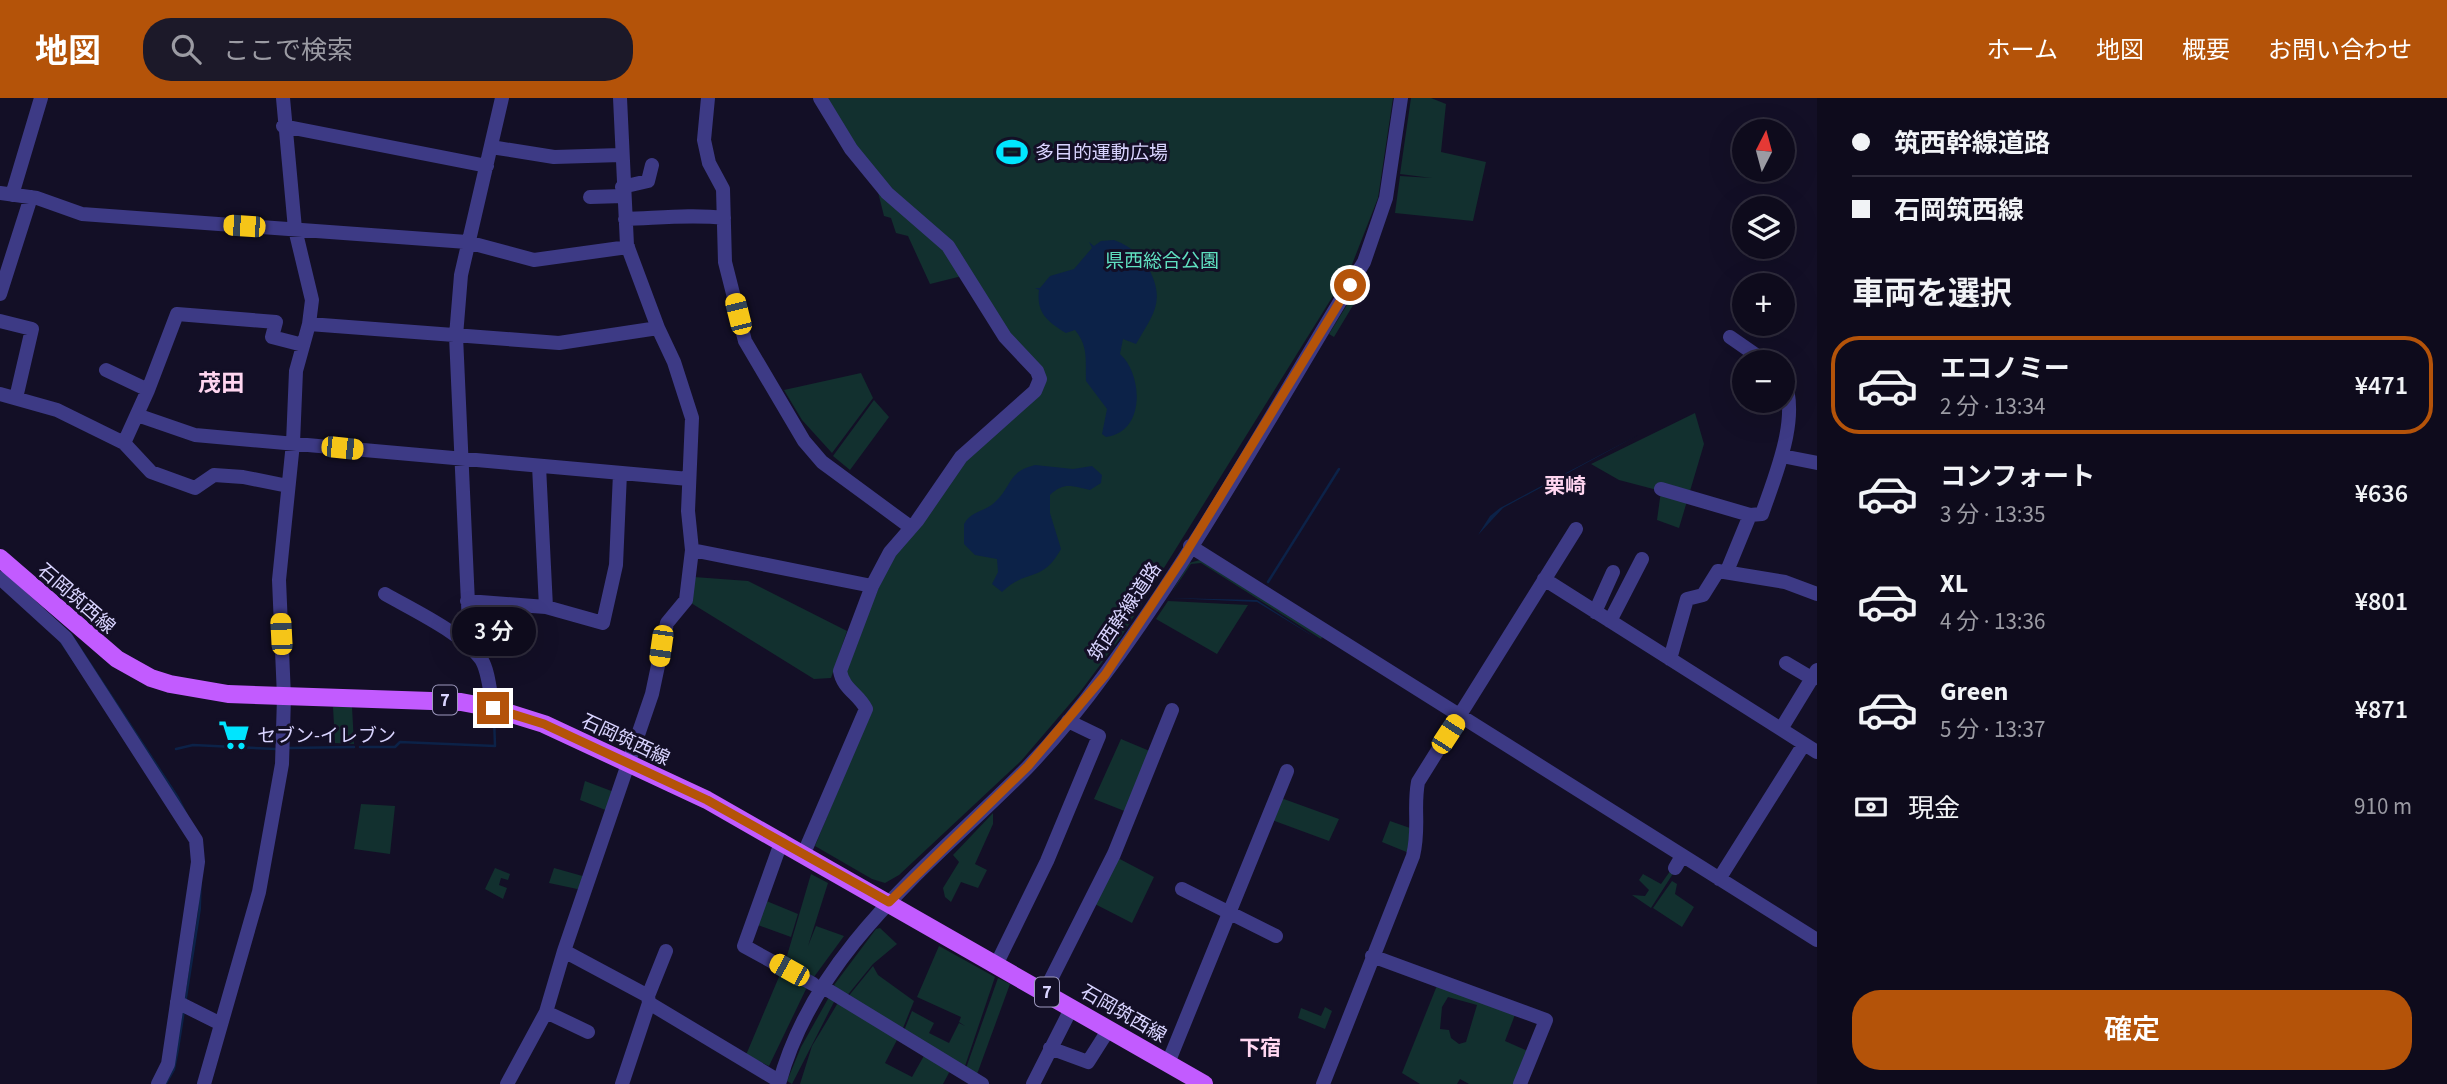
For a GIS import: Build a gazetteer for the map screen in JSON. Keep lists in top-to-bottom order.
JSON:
{
  "streets": {
    "main road": ["石岡筑西線", "7"],
    "street": ["筑西幹線道路"]
  },
  "crossings": [
    ["石岡筑西線", "筑西幹線道路"]
  ],
  "districts": ["茂田", "栗崎", "下宿"],
  "parks": ["県西総合公園"],
  "places": {
    "sports": ["多目的運動広場"],
    "supermarket": ["セブン-イレブン"]
  },
  "north": "top",
  "page": {
    "header": "地図",
    "search": "ここで検索",
    "nav": [
      "ホーム",
      "地図",
      "概要",
      "お問い合わせ"
    ],
    "banner": ["筑西幹線道路", "石岡筑西線"],
    "map_buttons": ["+", "−"],
    "heading": "車両を選択",
    "list": [
      {
        "name": "エコノミー",
        "note": "2 分 · 13:34",
        "value": "¥471"
      },
      {
        "name": "コンフォート",
        "note": "3 分 · 13:35",
        "value": "¥636"
      },
      {
        "name": "XL",
        "note": "4 分 · 13:36",
        "value": "¥801"
      },
      {
        "name": "Green",
        "note": "5 分 · 13:37",
        "value": "¥871"
      }
    ],
    "bubble": "3 分",
    "pay": ["現金", "910 m"],
    "buttons": "確定"
  }
}
